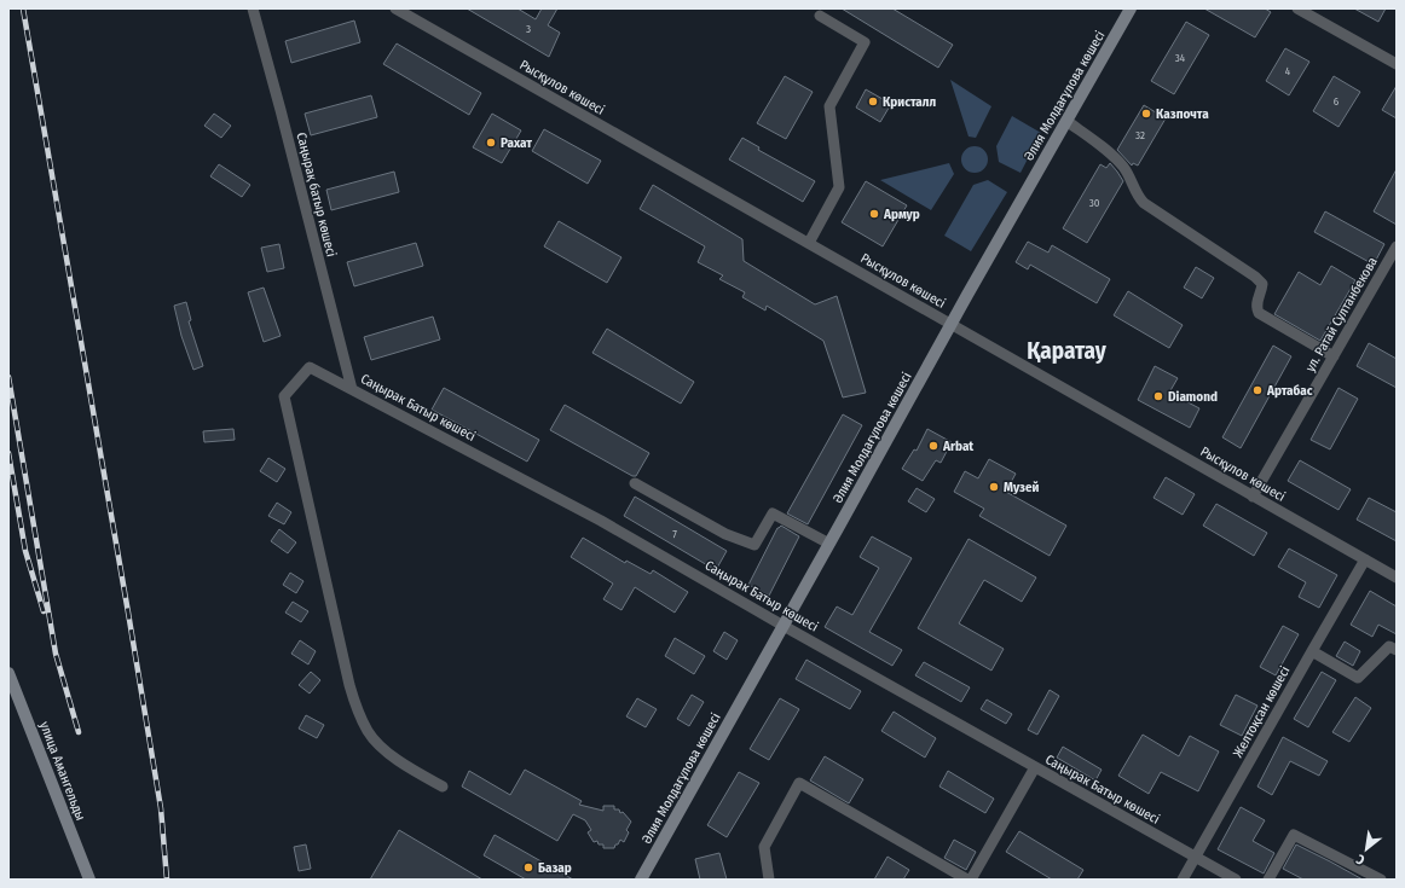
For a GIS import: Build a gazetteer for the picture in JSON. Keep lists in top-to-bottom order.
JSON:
{
  "streets": {
    "street": [
      "Рысқұлов көшесі",
      "Әлия Молдағұлова көшесі",
      "Саңырақ батыр көшесі",
      "ул. Ратай Султанбекова",
      "Саңырак Батыр көшесі",
      "Желтоқсан көшесі",
      "улица Амангельды"
    ]
  },
  "crossings": [
    ["Рысқұлов көшесі", "Әлия Молдағұлова көшесі"],
    ["Рысқұлов көшесі", "ул. Ратай Султанбекова"],
    ["Рысқұлов көшесі", "Желтоқсан көшесі"],
    ["Әлия Молдағұлова көшесі", "Саңырак Батыр көшесі"],
    ["Саңырақ батыр көшесі", "Саңырак Батыр көшесі"],
    ["Саңырак Батыр көшесі", "Желтоқсан көшесі"]
  ],
  "districts": ["Қаратау"],
  "places": [
    "Кристалл",
    "Казпочта",
    "Рахат",
    "Армур",
    "Артабас",
    "Diamond",
    "Arbat",
    "Музей",
    "Базар"
  ],
  "house_numbers": [
    "3",
    "34",
    "4",
    "6",
    "32",
    "30",
    "7"
  ],
  "north": "bottom left"
}
